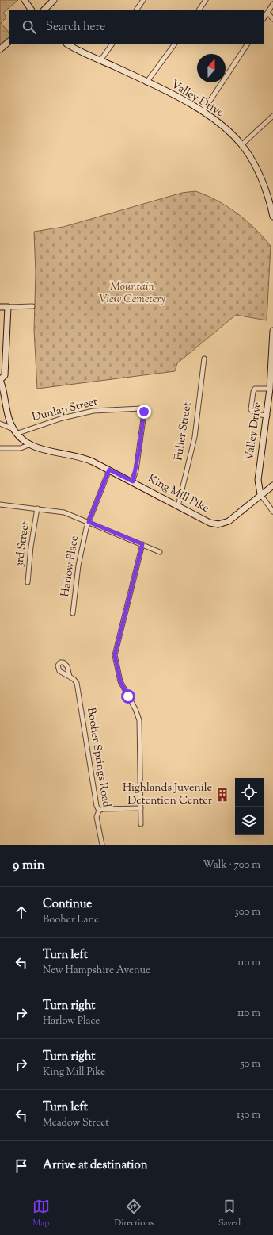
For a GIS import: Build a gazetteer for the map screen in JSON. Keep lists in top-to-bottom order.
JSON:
{
  "streets": {
    "main road": ["Valley Drive", "King Mill Pike"],
    "street": [
      "Dunlap Street",
      "Fuller Street",
      "3rd Street",
      "Harlow Place",
      "Booher Springs Road"
    ]
  },
  "crossings": [
    ["Valley Drive", "King Mill Pike"],
    ["Dunlap Street", "King Mill Pike"],
    ["Fuller Street", "King Mill Pike"],
    ["King Mill Pike", "Harlow Place"]
  ],
  "parks": ["Mountain View Cemetery"],
  "places": {
    "building": ["Highlands Juvenile Detention Center"]
  },
  "north": "top",
  "page": {
    "search": "Search here",
    "heading": ["9 min", "Walk · 700 m"],
    "list": [
      ["Continue", "Booher Lane", "300 m"],
      ["Turn left", "New Hampshire Avenue", "110 m"],
      ["Turn right", "Harlow Place", "110 m"],
      ["Turn right", "King Mill Pike", "50 m"],
      ["Turn left", "Meadow Street", "130 m"],
      "Arrive at destination"
    ],
    "nav": ["Map", "Directions", "Saved"]
  }
}
